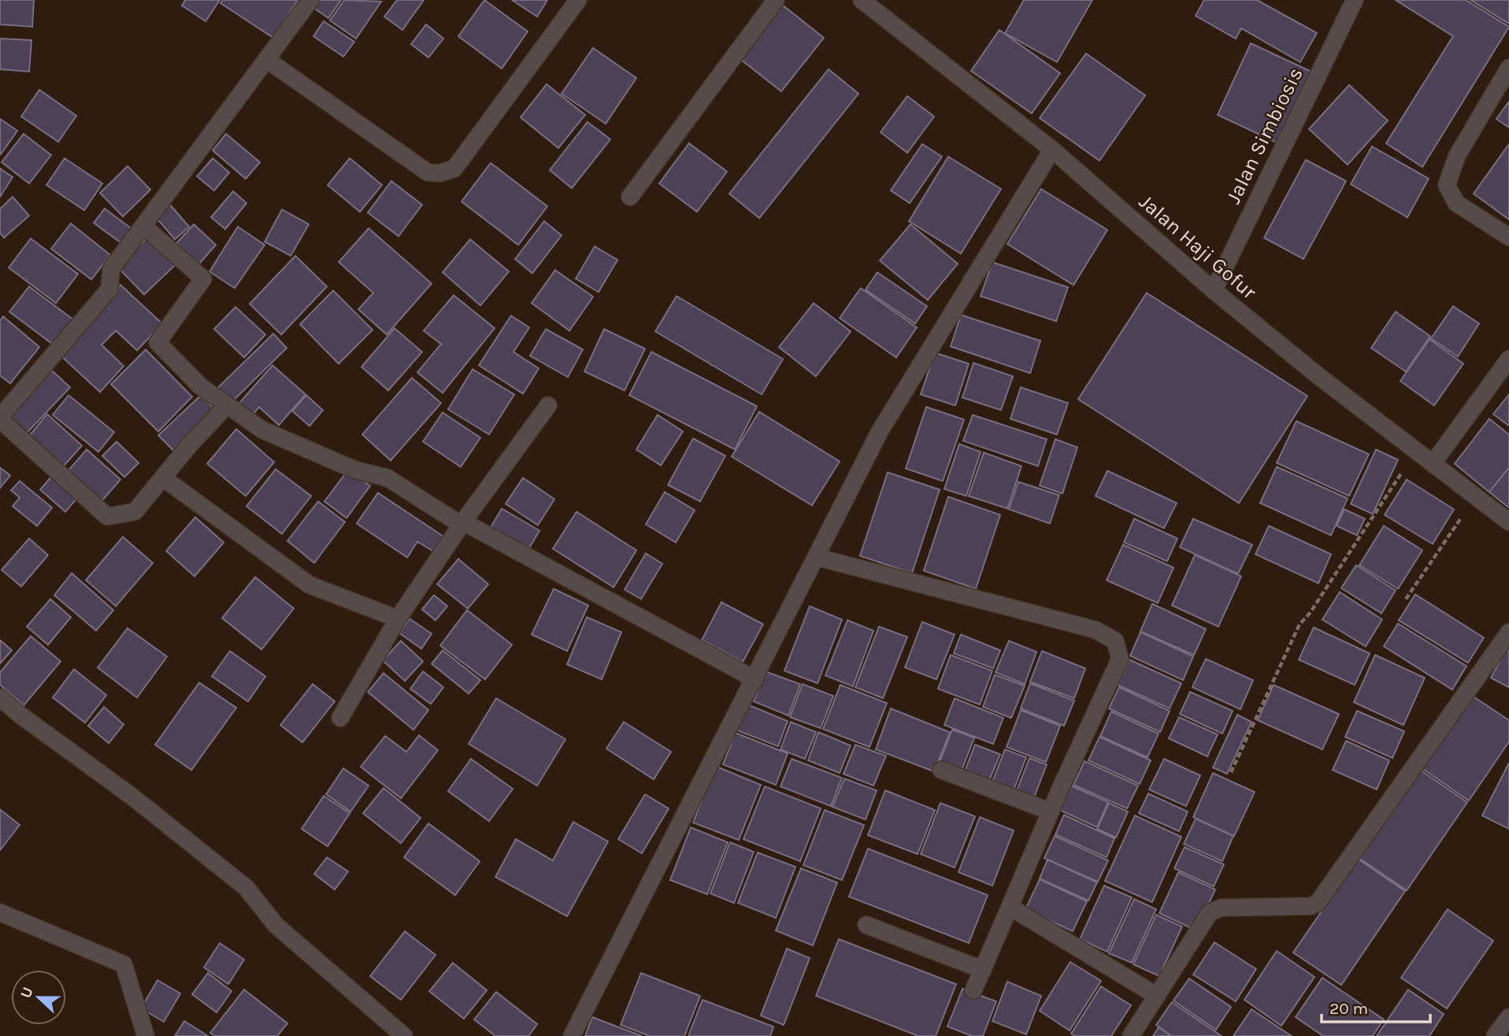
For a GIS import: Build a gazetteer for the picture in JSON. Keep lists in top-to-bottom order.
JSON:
{
  "streets": {
    "street": ["Jalan Simbiosis", "Jalan Haji Gofur"]
  },
  "crossings": [
    ["Jalan Simbiosis", "Jalan Haji Gofur"]
  ],
  "scale_bar": "20 m",
  "north": "left"
}
